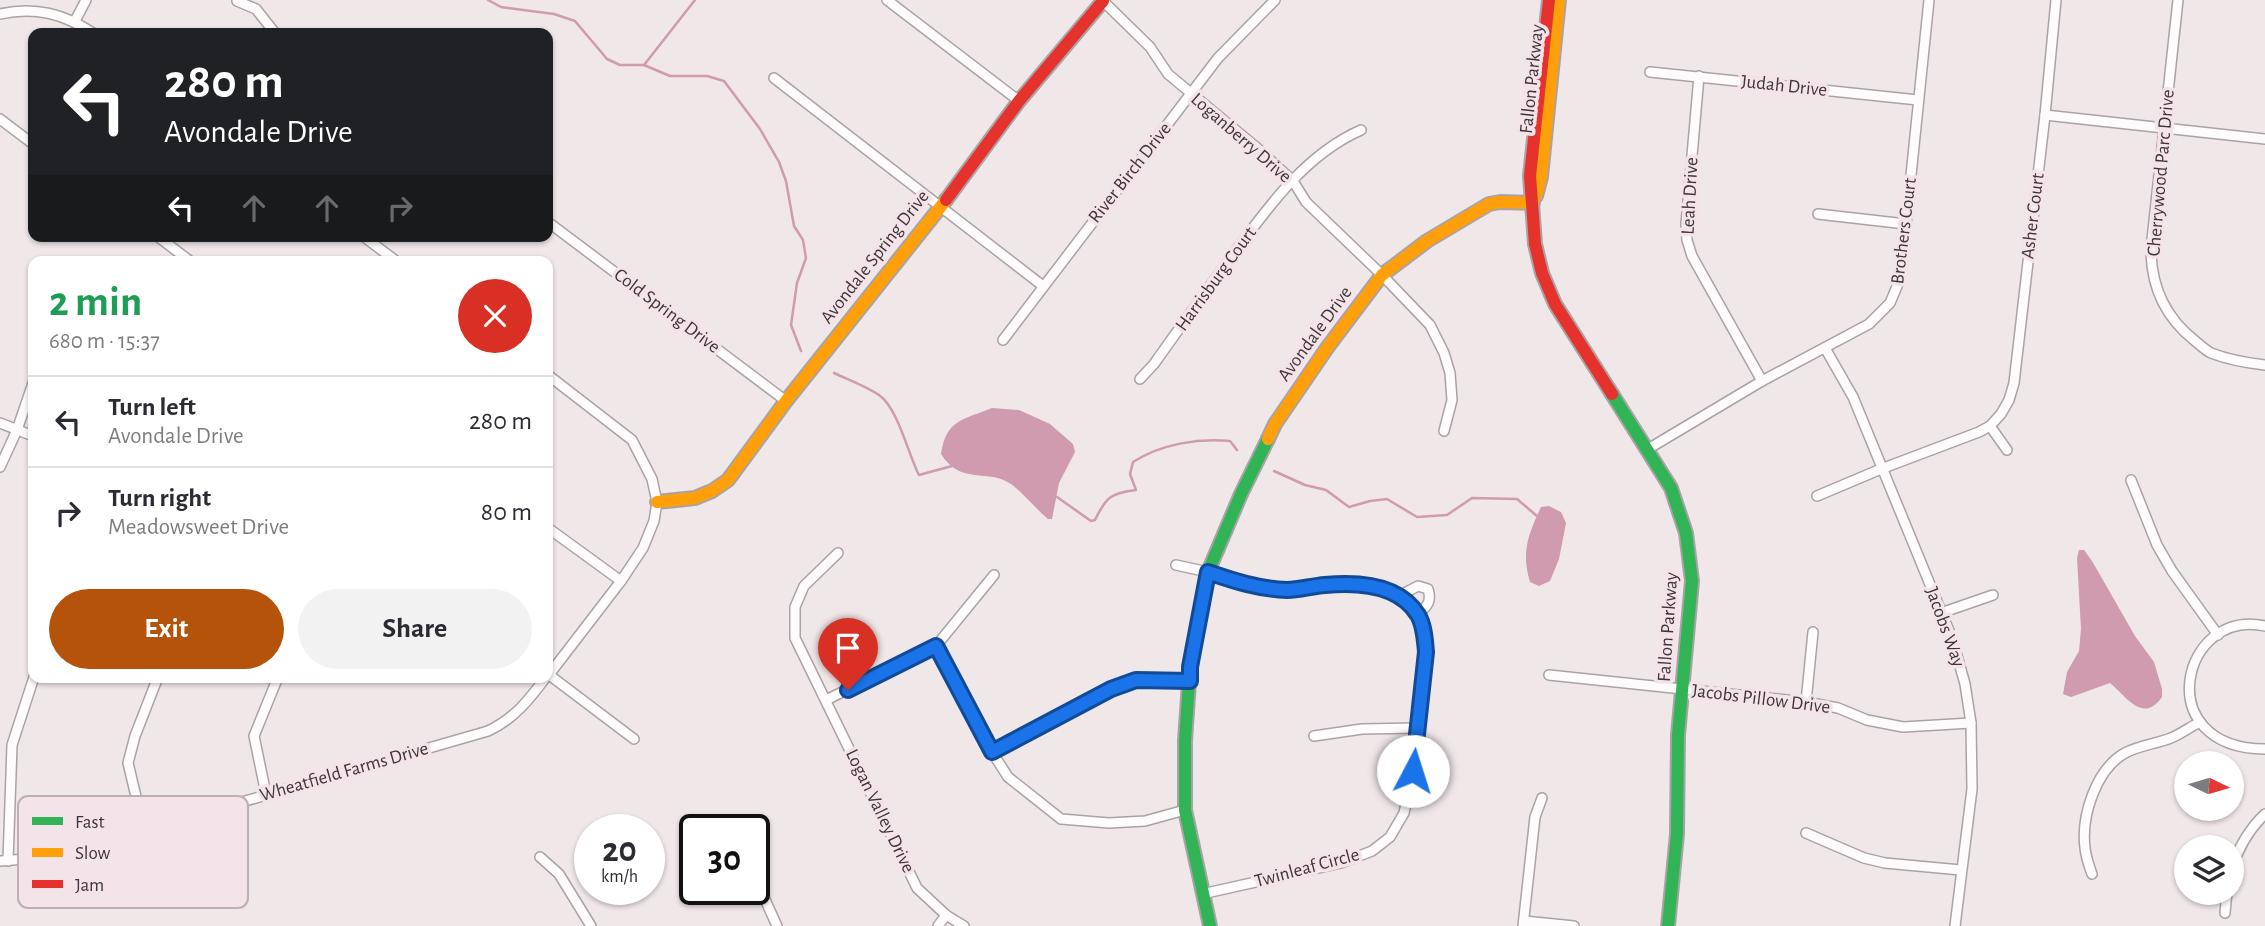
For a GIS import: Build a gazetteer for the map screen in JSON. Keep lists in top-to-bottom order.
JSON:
{
  "streets": {
    "street": [
      "Fallon Parkway",
      "Judah Drive",
      "Loganberry Drive",
      "River Birch Drive",
      "Cherrywood Parc Drive",
      "Leah Drive",
      "Asher Court",
      "Brothers Court",
      "Avondale Spring Drive",
      "Harrisburg Court",
      "Cold Spring Drive",
      "Avondale Drive",
      "Jacobs Way",
      "Jacobs Pillow Drive",
      "Wheatfield Farms Drive",
      "Logan Valley Drive",
      "Twinleaf Circle"
    ]
  },
  "crossings": [
    ["Fallon Parkway", "Brothers Court"],
    ["Fallon Parkway", "Avondale Drive"],
    ["Fallon Parkway", "Jacobs Pillow Drive"],
    ["Judah Drive", "Leah Drive"],
    ["Judah Drive", "Brothers Court"],
    ["Loganberry Drive", "River Birch Drive"],
    ["Loganberry Drive", "Avondale Spring Drive"],
    ["Loganberry Drive", "Harrisburg Court"],
    ["Loganberry Drive", "Avondale Drive"],
    ["Leah Drive", "Brothers Court"],
    ["Brothers Court", "Jacobs Way"],
    ["Avondale Spring Drive", "Cold Spring Drive"],
    ["Avondale Spring Drive", "Wheatfield Farms Drive"],
    ["Avondale Drive", "Twinleaf Circle"],
    ["Jacobs Way", "Jacobs Pillow Drive"]
  ],
  "legend": ["Fast", "Slow", "Jam"],
  "north": "right",
  "page": {
    "turn": ["280 m", "Avondale Drive"],
    "heading": ["2 min", "680 m · 15:37"],
    "list": [
      {
        "name": "Turn left",
        "note": "Avondale Drive",
        "value": "280 m"
      },
      {
        "name": "Turn right",
        "note": "Meadowsweet Drive",
        "value": "80 m"
      }
    ],
    "buttons": ["Exit", "Share"],
    "speed": "20 km/h",
    "limit": "30"
  }
}
